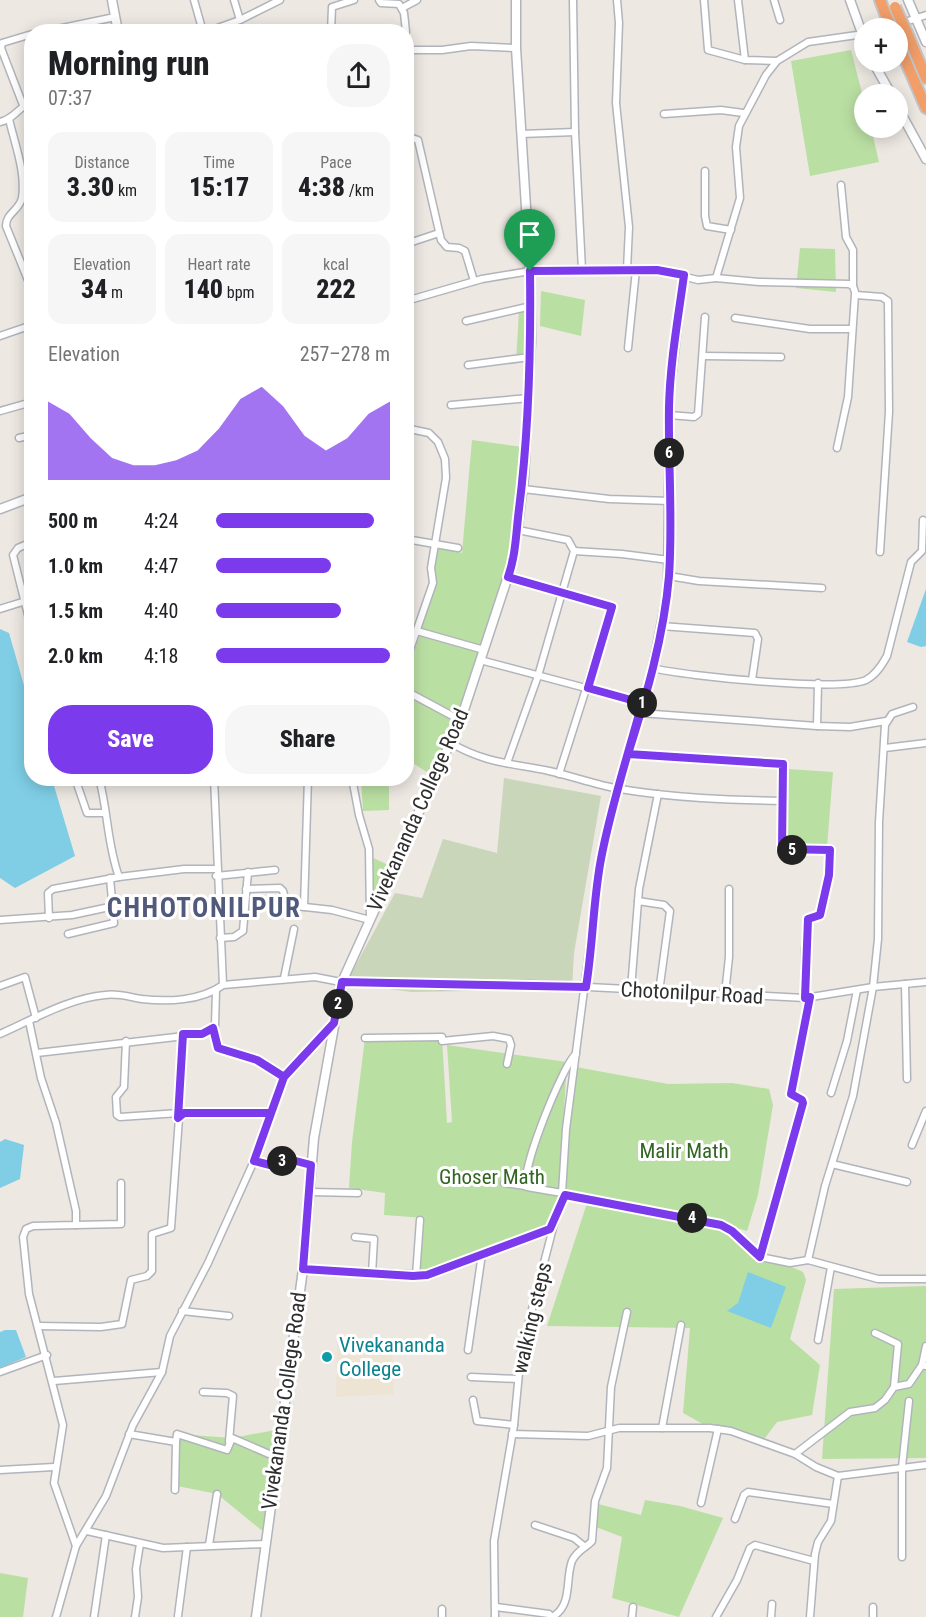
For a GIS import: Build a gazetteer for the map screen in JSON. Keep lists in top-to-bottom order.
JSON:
{
  "streets": {
    "street": ["Vivekananda College Road", "Chotonilpur Road", "walking steps"]
  },
  "crossings": [
    ["Vivekananda College Road", "Chotonilpur Road"],
    ["Chotonilpur Road", "walking steps"]
  ],
  "districts": ["CHHOTONILPUR"],
  "parks": ["Malir Math", "Ghoser Math"],
  "places": ["Vivekananda College"],
  "page": {
    "map_buttons": ["+", "−"],
    "heading": ["Morning run", "07:37"],
    "stats": [
      ["Distance", "3.30 km"],
      ["Time", "15:17"],
      ["Pace", "4:38 /km"],
      ["Elevation", "34 m"],
      ["Heart rate", "140 bpm"],
      ["kcal", "222"]
    ],
    "chart": ["Elevation", "257–278 m"],
    "pins": [
      "6",
      "1",
      "5",
      "2",
      "3",
      "4"
    ],
    "list": [
      {
        "name": "500 m",
        "note": "4:24"
      },
      {
        "name": "1.0 km",
        "note": "4:47"
      },
      {
        "name": "1.5 km",
        "note": "4:40"
      },
      {
        "name": "2.0 km",
        "note": "4:18"
      }
    ],
    "buttons": ["Save", "Share"]
  }
}
